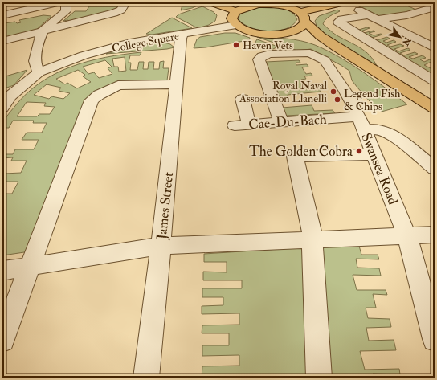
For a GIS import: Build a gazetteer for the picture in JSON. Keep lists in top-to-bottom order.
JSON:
{
  "streets": {
    "street": [
      "College Square",
      "Cae-Du-Bach",
      "Swansea Road",
      "James Street"
    ]
  },
  "crossings": [
    ["College Square", "James Street"],
    ["Cae-Du-Bach", "Swansea Road"]
  ],
  "places": [
    "Haven Vets",
    "Royal Naval Association Llanelli",
    "Legend Fish & Chips",
    "The Golden Cobra"
  ],
  "north": "bottom right"
}
